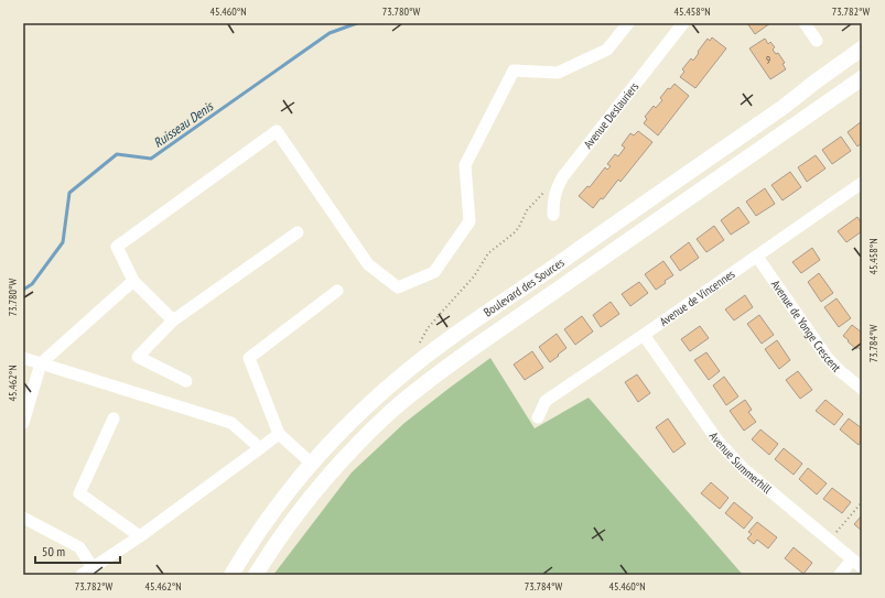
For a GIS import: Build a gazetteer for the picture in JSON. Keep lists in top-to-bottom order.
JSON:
{
  "streets": {
    "main road": ["Boulevard des Sources"],
    "street": [
      "Avenue Deslauriers",
      "Avenue de Vincennes",
      "Avenue de Yonge Crescent",
      "Avenue Summerhill"
    ]
  },
  "crossings": [
    ["Avenue de Vincennes", "Avenue de Yonge Crescent"],
    ["Avenue de Vincennes", "Avenue Summerhill"]
  ],
  "water": ["Ruisseau Denis"],
  "house_numbers": ["9"],
  "scale_bar": "50 m",
  "coordinates": [
    "45.460°N",
    "73.780°W",
    "45.458°N",
    "73.782°W",
    "73.784°W",
    "45.462°N"
  ]
}
